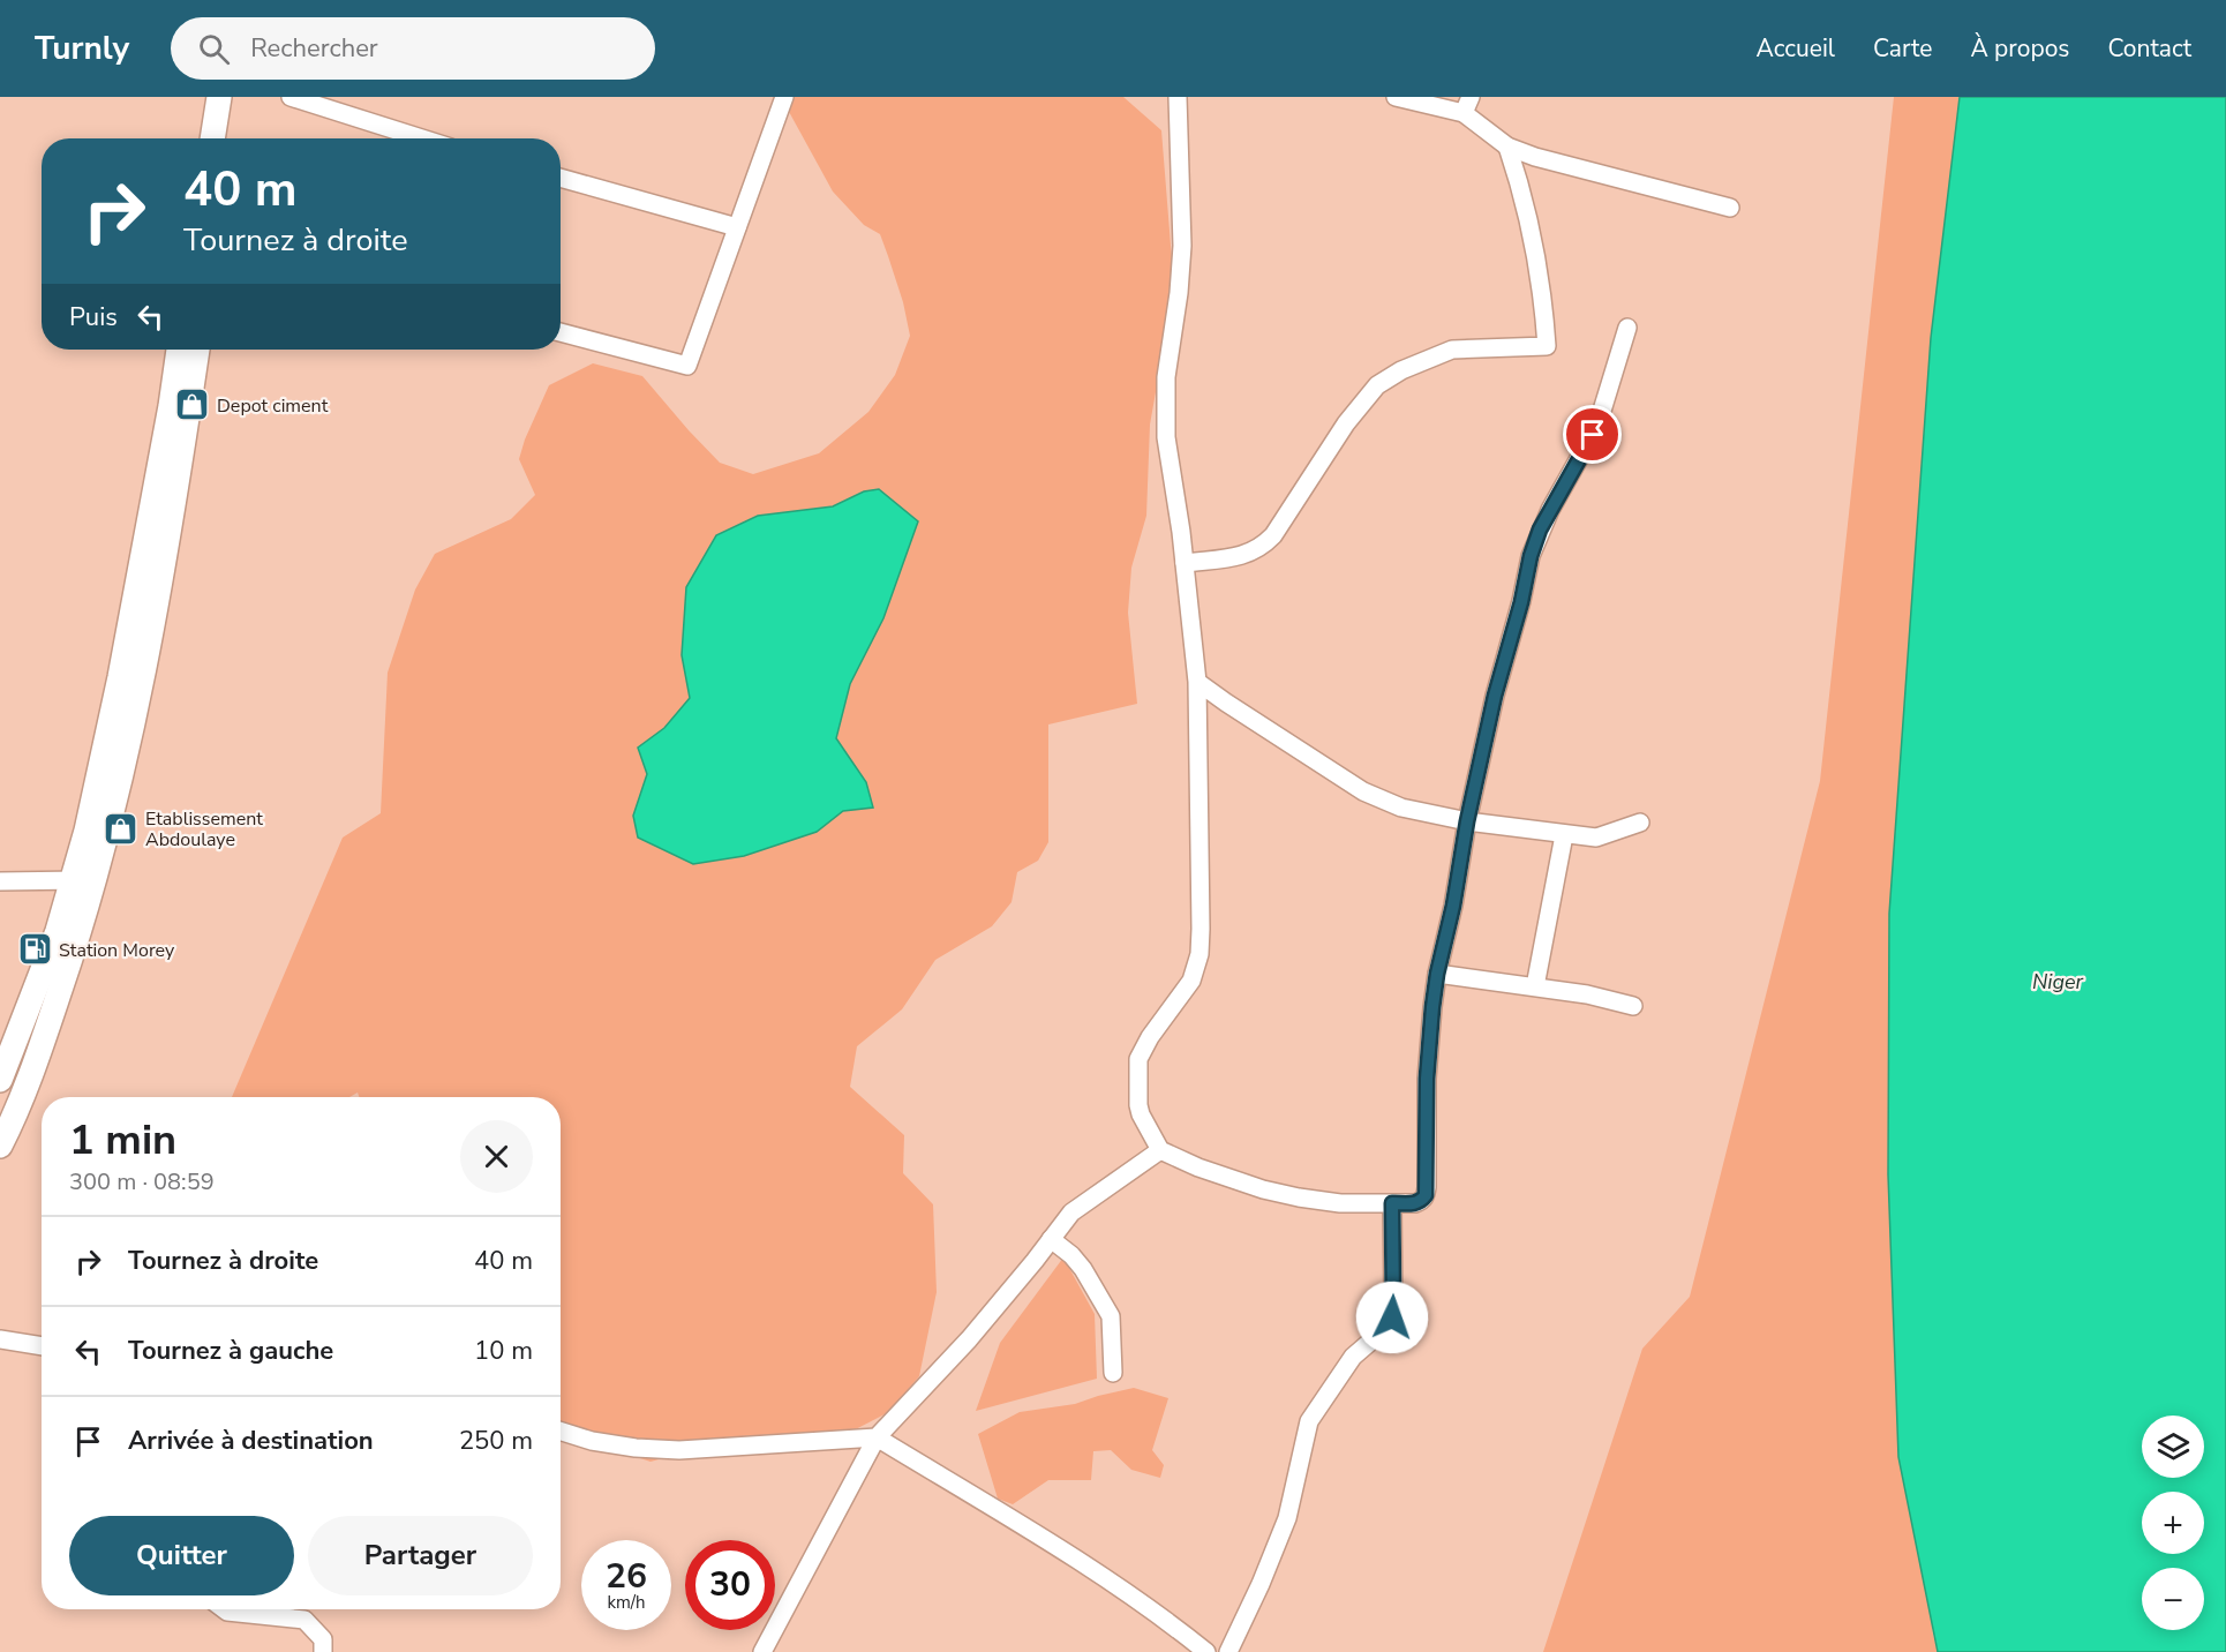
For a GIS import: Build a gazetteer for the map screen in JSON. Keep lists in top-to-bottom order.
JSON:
{
  "water": ["Niger"],
  "places": {
    "shop": ["Depot ciment", "Etablissement Abdoulaye"],
    "fuel station": ["Station Morey"]
  },
  "page": {
    "header": "Turnly",
    "search": "Rechercher",
    "nav": [
      "Accueil",
      "Carte",
      "À propos",
      "Contact"
    ],
    "turn": ["40 m", "Tournez à droite"],
    "then": "Puis",
    "heading": ["1 min", "300 m · 08:59"],
    "list": [
      {
        "name": "Tournez à droite",
        "value": "40 m"
      },
      {
        "name": "Tournez à gauche",
        "value": "10 m"
      },
      {
        "name": "Arrivée à destination",
        "value": "250 m"
      }
    ],
    "map_buttons": ["+", "−"],
    "buttons": ["Quitter", "Partager"],
    "speed": "26 km/h",
    "limit": "30"
  }
}
